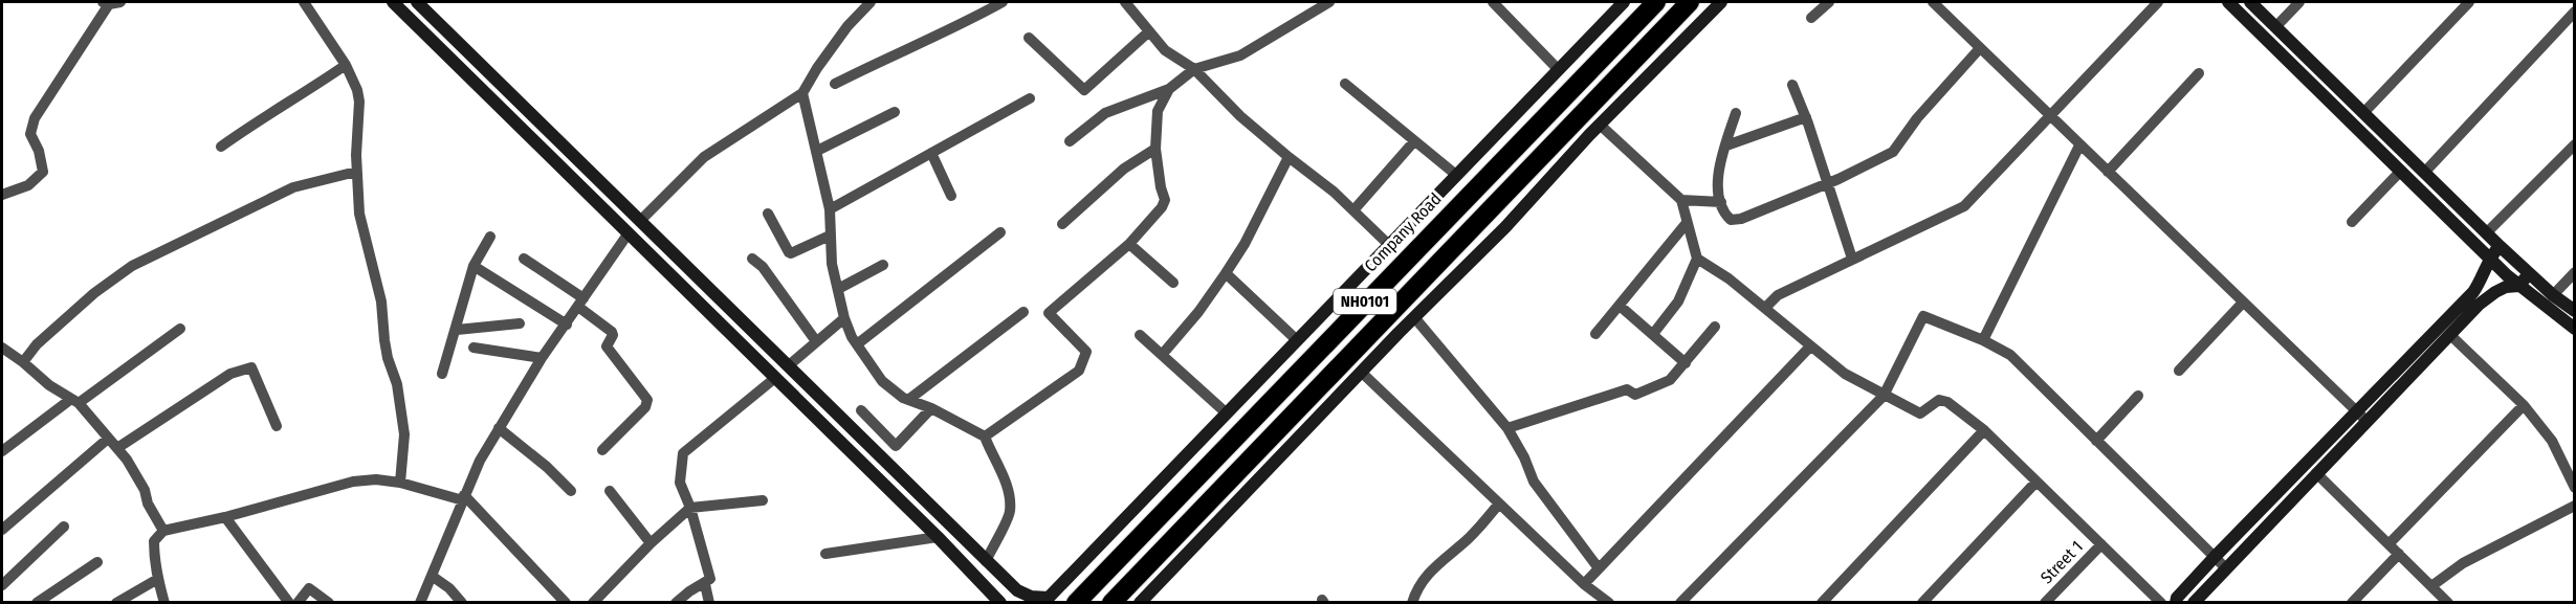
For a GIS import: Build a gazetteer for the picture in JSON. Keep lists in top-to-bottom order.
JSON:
{
  "streets": {
    "highway": ["Company Road", "NH0101"],
    "street": ["Street 1"]
  }
}
